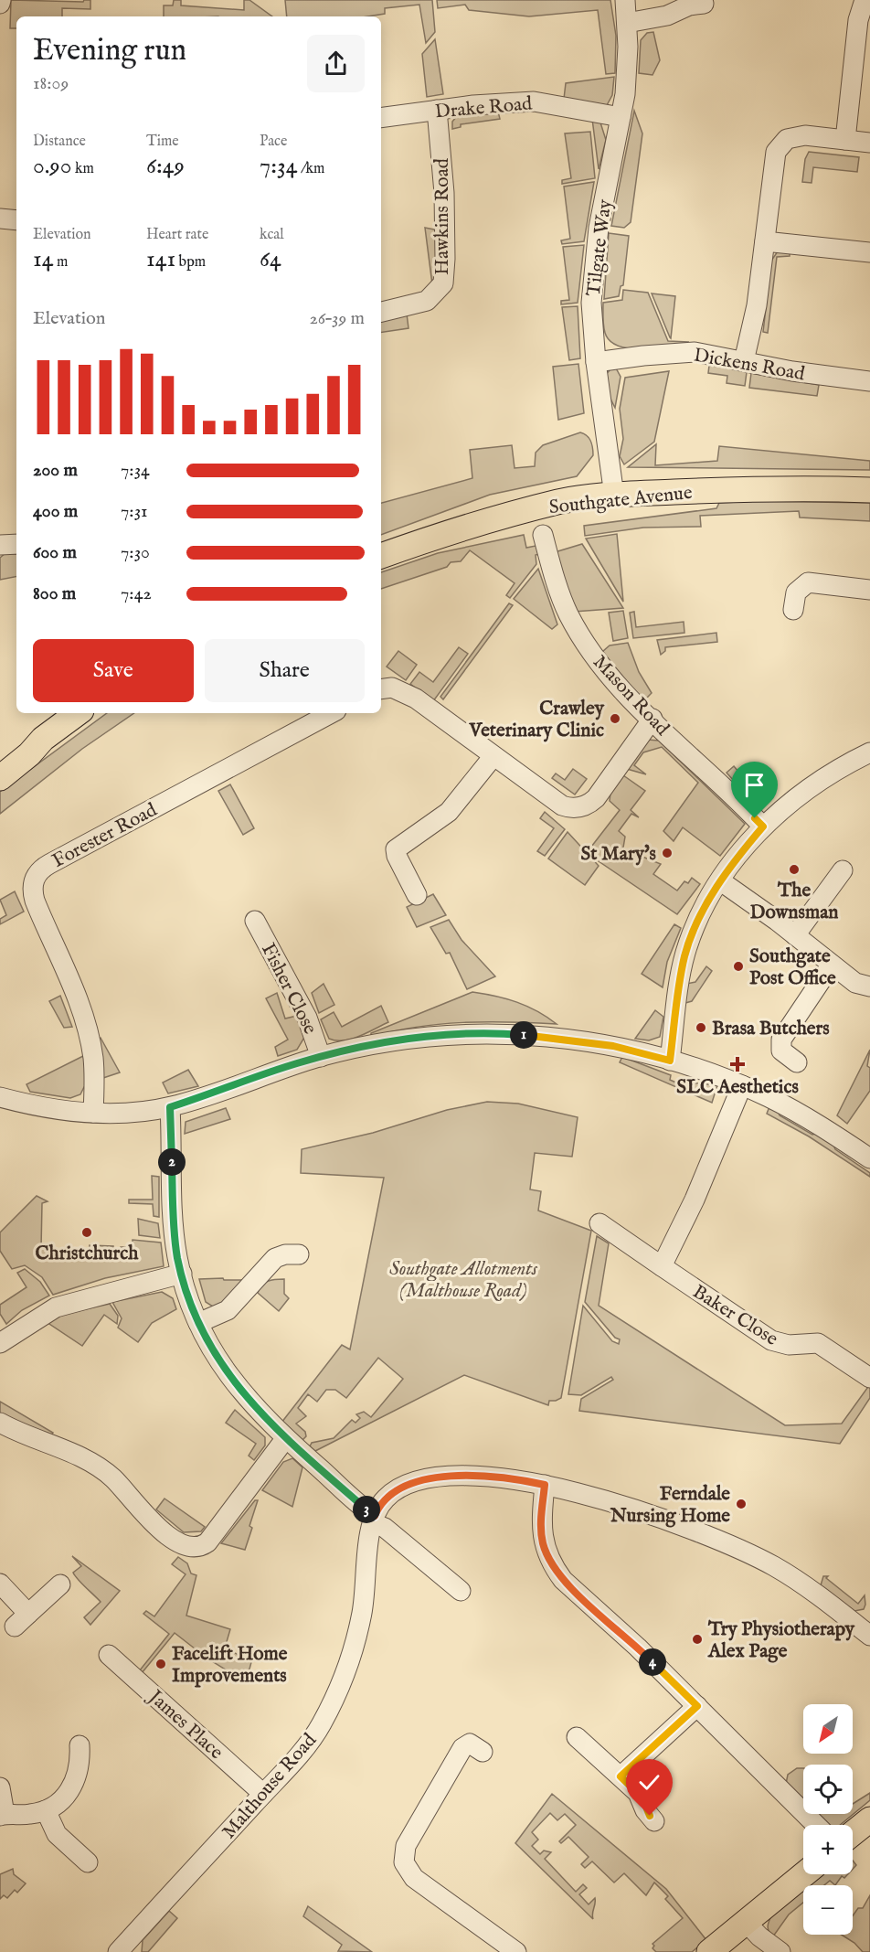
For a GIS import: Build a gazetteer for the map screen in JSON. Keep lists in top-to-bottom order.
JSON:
{
  "streets": {
    "main road": ["Southgate Avenue"],
    "street": [
      "Drake Road",
      "Hawkins Road",
      "Tilgate Way",
      "Dickens Road",
      "Mason Road",
      "Forester Road",
      "Fisher Close",
      "Baker Close",
      "James Place",
      "Malthouse Road"
    ]
  },
  "crossings": [
    ["Drake Road", "Hawkins Road"],
    ["Drake Road", "Tilgate Way"],
    ["Tilgate Way", "Dickens Road"],
    ["Tilgate Way", "Southgate Avenue"],
    ["James Place", "Malthouse Road"]
  ],
  "parks": ["Southgate Allotments (Malthouse Road)"],
  "places": {
    "other": [
      "Crawley Veterinary Clinic",
      "St Mary's",
      "The Downsman",
      "Southgate Post Office",
      "Brasa Butchers",
      "Christchurch",
      "Ferndale Nursing Home",
      "Try Physiotherapy Alex Page",
      "Facelift Home Improvements"
    ],
    "health": ["SLC Aesthetics"]
  },
  "north": "bottom left",
  "page": {
    "heading": ["Evening run", "18:09"],
    "stats": [
      ["Distance", "0.90 km"],
      ["Time", "6:49"],
      ["Pace", "7:34 /km"],
      ["Elevation", "14 m"],
      ["Heart rate", "141 bpm"],
      ["kcal", "64"]
    ],
    "chart": ["Elevation", "26–39 m"],
    "list": [
      {
        "name": "200 m",
        "note": "7:34"
      },
      {
        "name": "400 m",
        "note": "7:31"
      },
      {
        "name": "600 m",
        "note": "7:30"
      },
      {
        "name": "800 m",
        "note": "7:42"
      }
    ],
    "buttons": ["Save", "Share"],
    "pins": [
      "1",
      "2",
      "3",
      "4"
    ],
    "map_buttons": ["+", "−"]
  }
}
